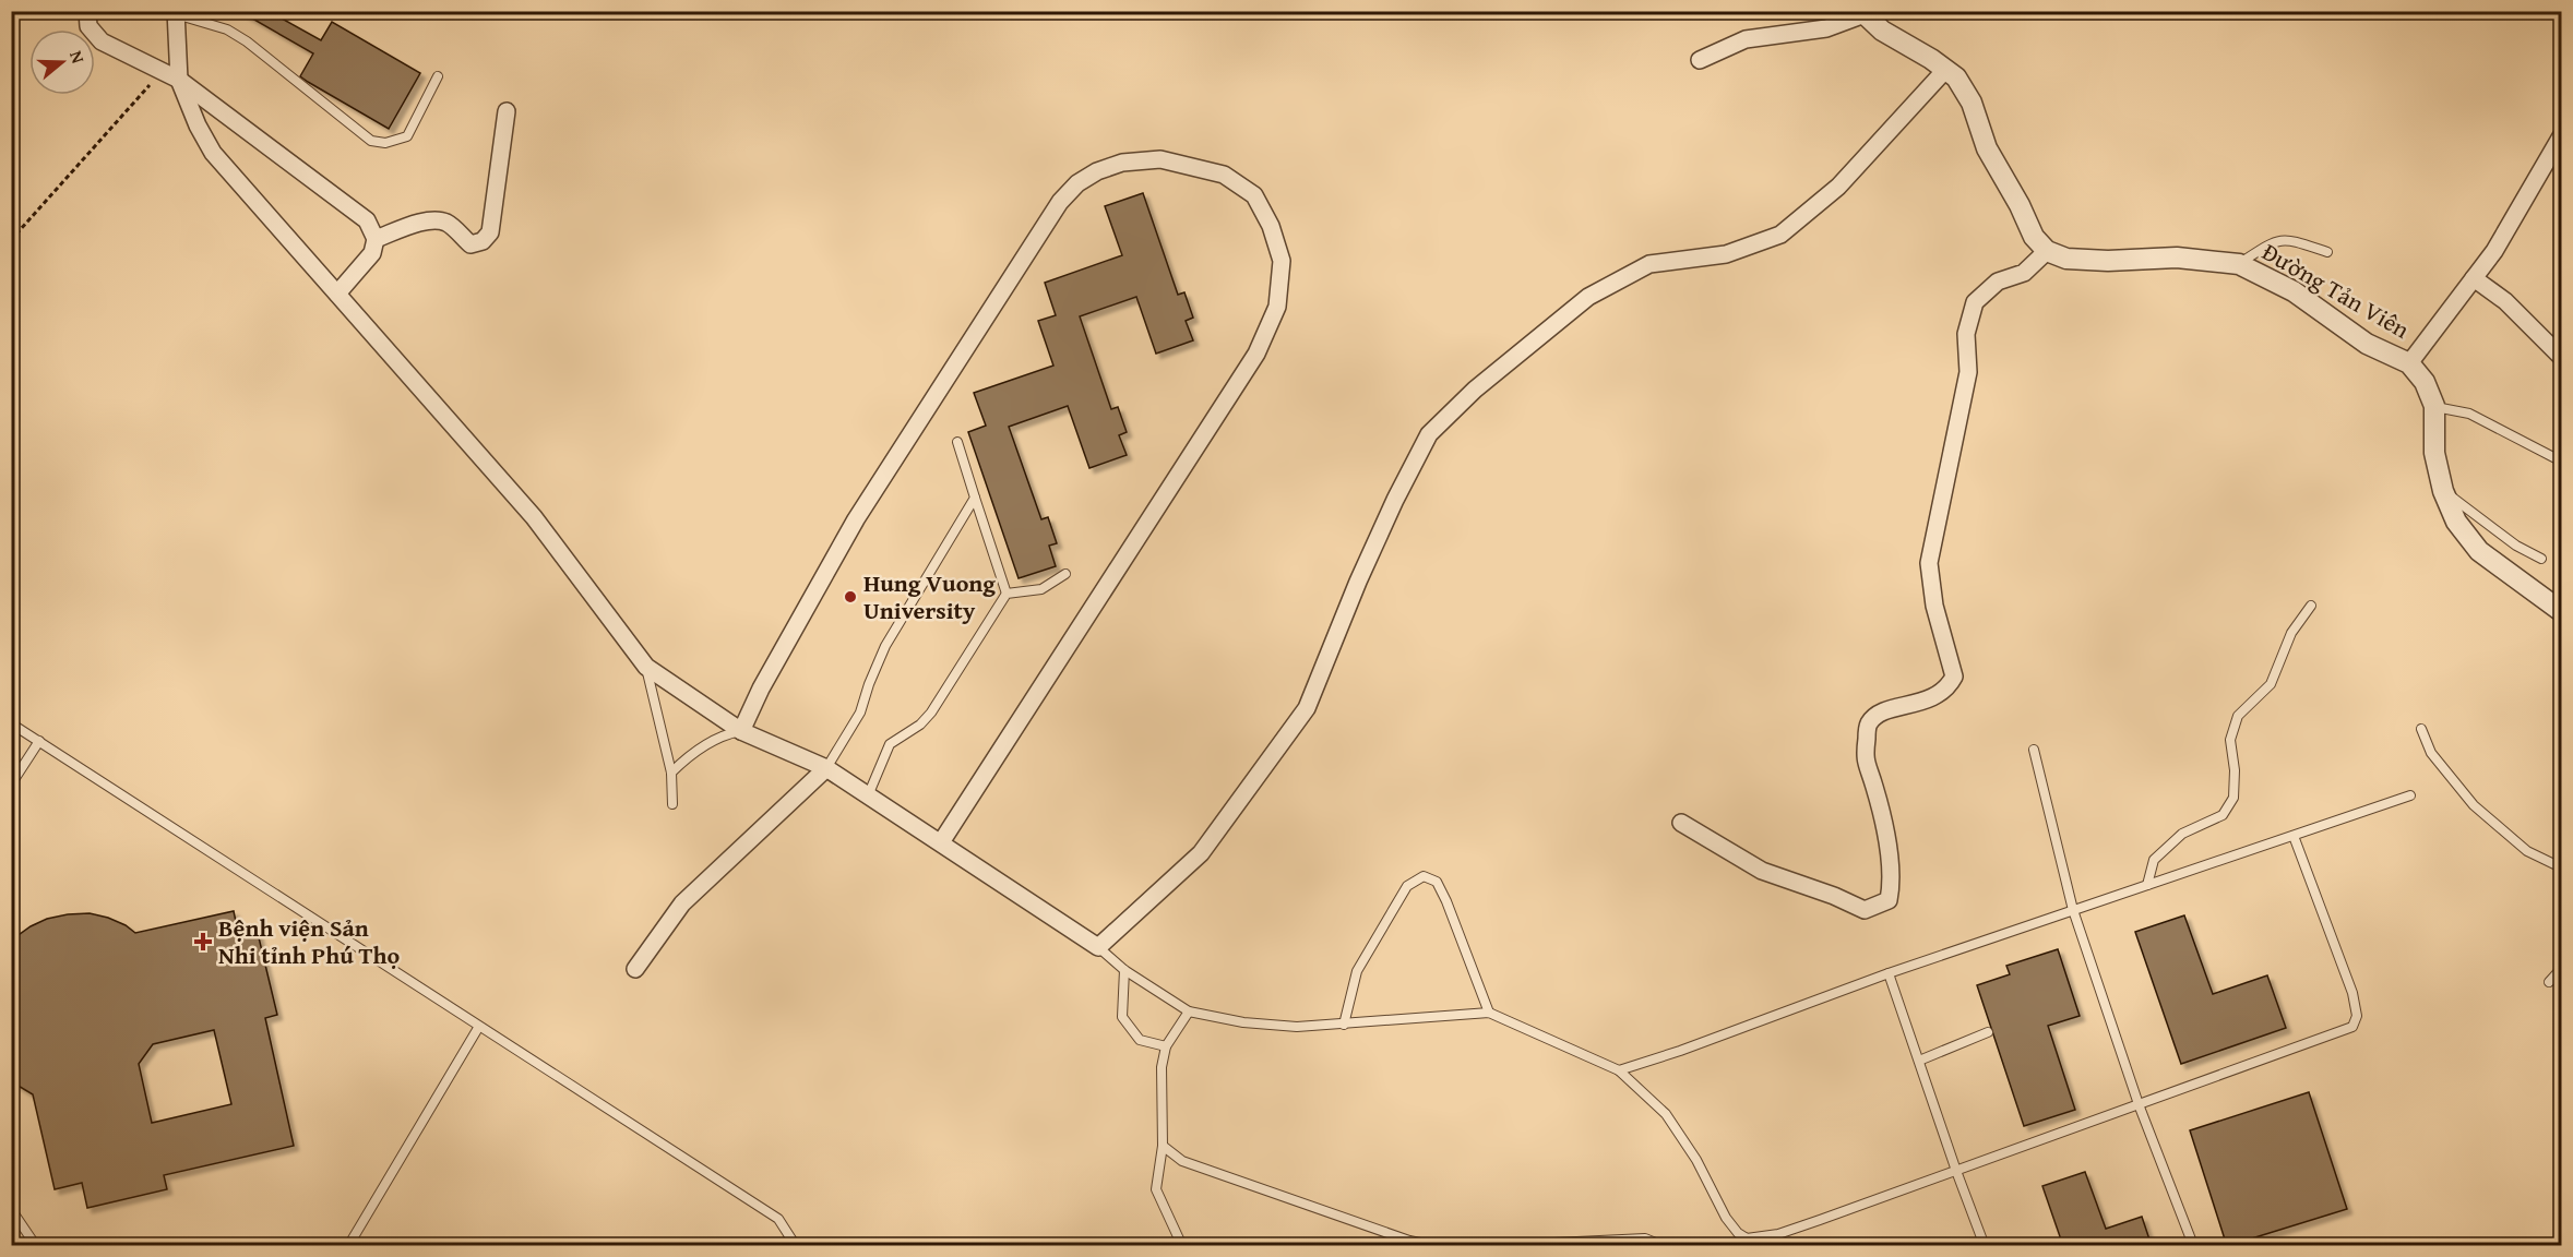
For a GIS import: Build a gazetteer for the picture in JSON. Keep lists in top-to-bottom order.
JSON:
{
  "streets": {
    "street": ["Đường Tản Viên"]
  },
  "places": {
    "other": ["Hung Vuong University"],
    "health": ["Bệnh viện Sản Nhi tỉnh Phú Thọ"]
  },
  "north": "right"
}
